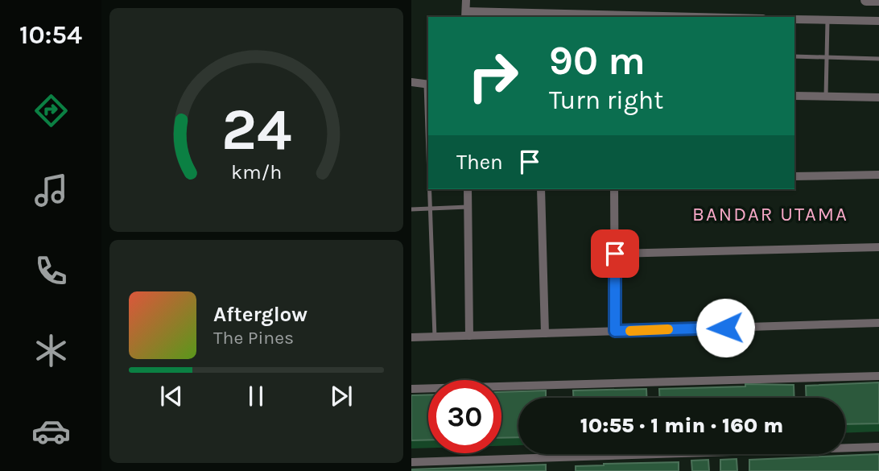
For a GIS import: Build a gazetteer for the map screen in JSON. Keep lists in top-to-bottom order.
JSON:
{
  "districts": ["BANDAR UTAMA"],
  "page": {
    "tabs": "10:54",
    "turn": ["90 m", "Turn right"],
    "then": "Then",
    "song": ["Afterglow", "The Pines"],
    "limit": "30",
    "trip": "10:55 · 1 min · 160 m",
    "gauge": ["24", "km/h"]
  }
}
